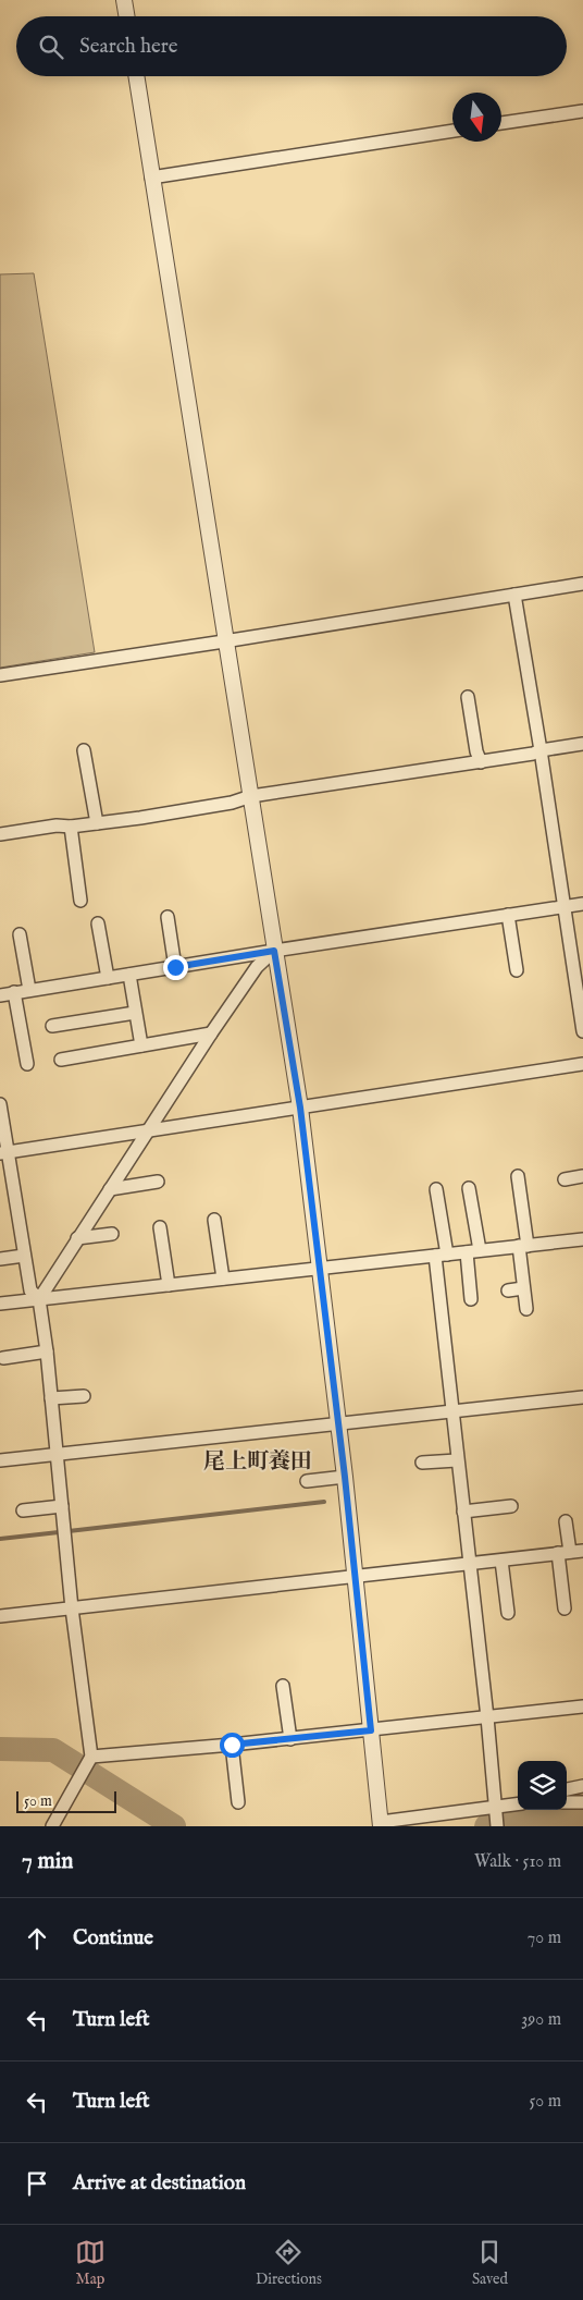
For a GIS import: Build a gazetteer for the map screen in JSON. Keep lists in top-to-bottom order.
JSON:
{
  "districts": ["尾上町養田"],
  "scale_bar": "50 m",
  "north": "bottom",
  "page": {
    "search": "Search here",
    "scale": "50 m",
    "heading": ["7 min", "Walk · 510 m"],
    "list": [
      ["Continue", "70 m"],
      ["Turn left", "390 m"],
      ["Turn left", "50 m"],
      "Arrive at destination"
    ],
    "nav": ["Map", "Directions", "Saved"]
  }
}
